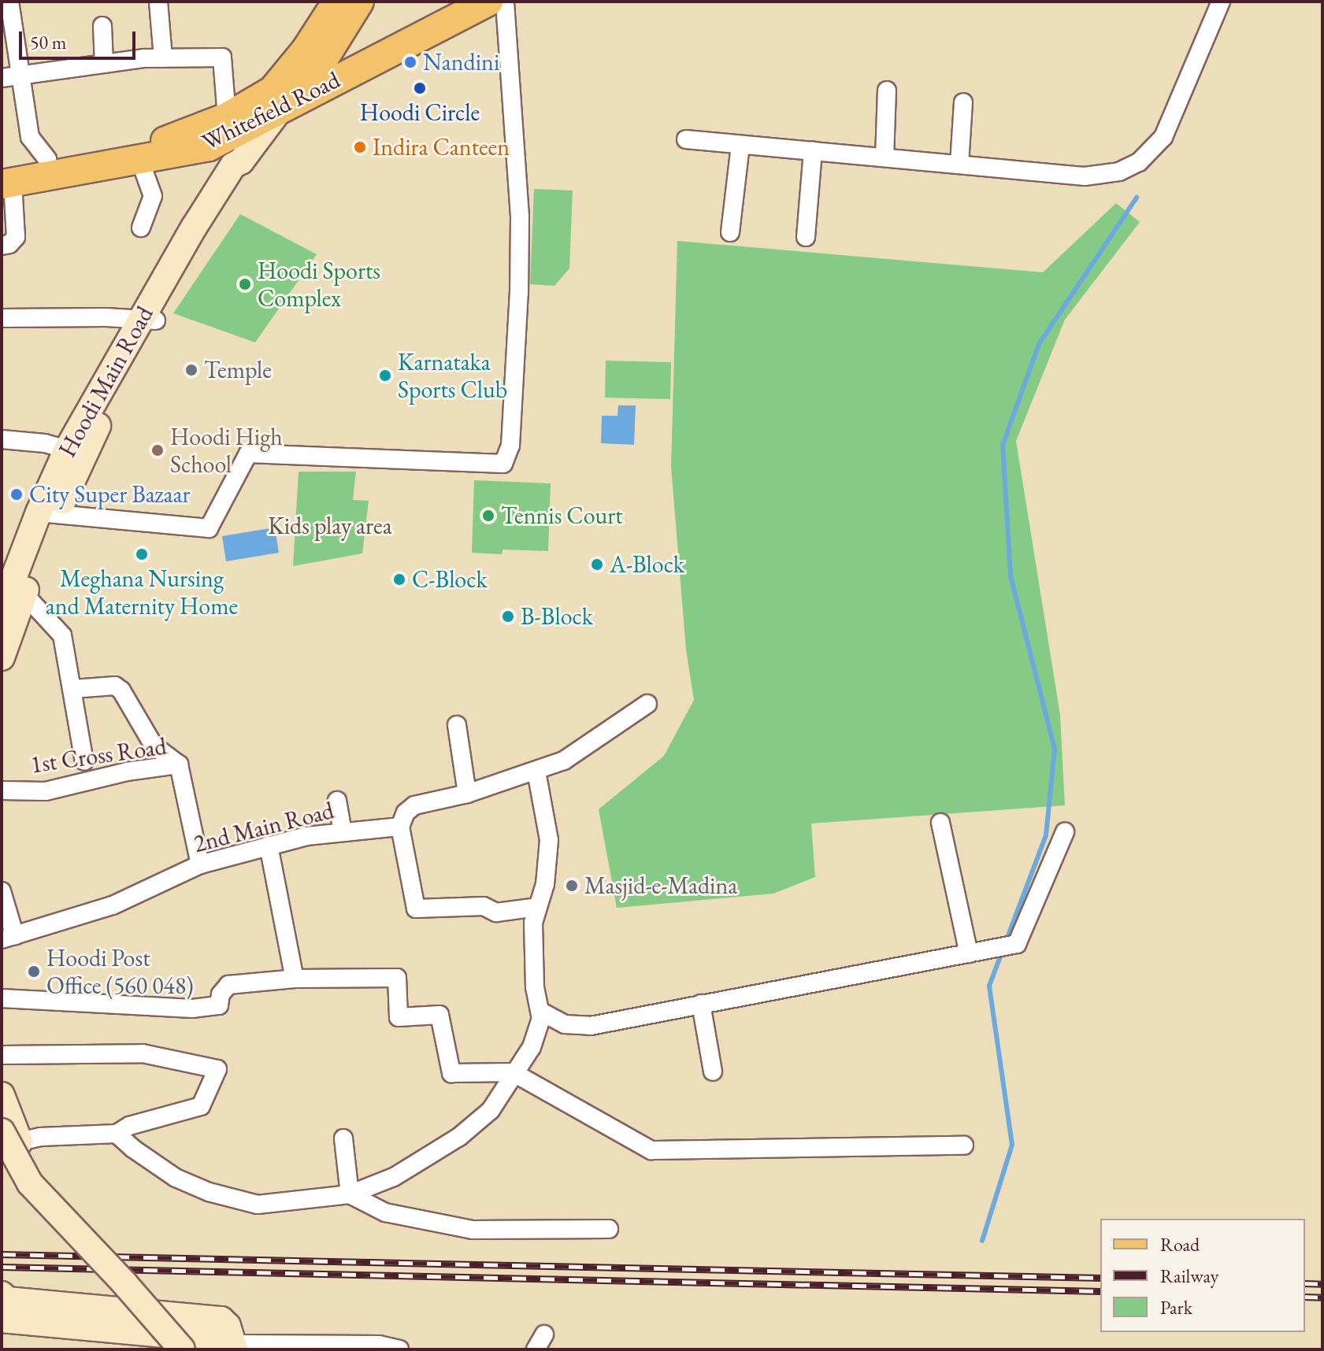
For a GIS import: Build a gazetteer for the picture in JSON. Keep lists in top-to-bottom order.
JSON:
{
  "streets": {
    "main road": ["Whitefield Road", "Hoodi Main Road"],
    "street": ["1st Cross Road", "2nd Main Road"]
  },
  "crossings": [
    ["Whitefield Road", "Hoodi Main Road"],
    ["1st Cross Road", "2nd Main Road"]
  ],
  "parks": ["Kids play area"],
  "places": [
    "Nandini",
    "Hoodi Circle",
    "Indira Canteen",
    "Hoodi Sports Complex",
    "Temple",
    "Karnataka Sports Club",
    "Hoodi High School",
    "City Super Bazaar",
    "Tennis Court",
    "Meghana Nursing and Maternity Home",
    "A-Block",
    "C-Block",
    "B-Block",
    "Masjid-e-Madina",
    "Hoodi Post Office (560 048)"
  ],
  "legend": ["Road", "Railway", "Park"],
  "scale_bar": "50 m"
}
